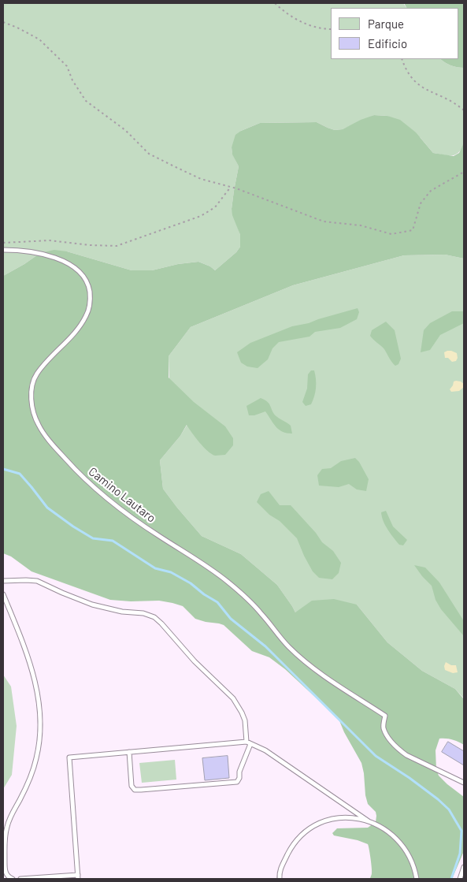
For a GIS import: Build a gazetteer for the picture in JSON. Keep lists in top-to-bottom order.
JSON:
{
  "streets": {
    "lane": ["Camino Lautaro"]
  },
  "legend": ["Parque", "Edificio"]
}
